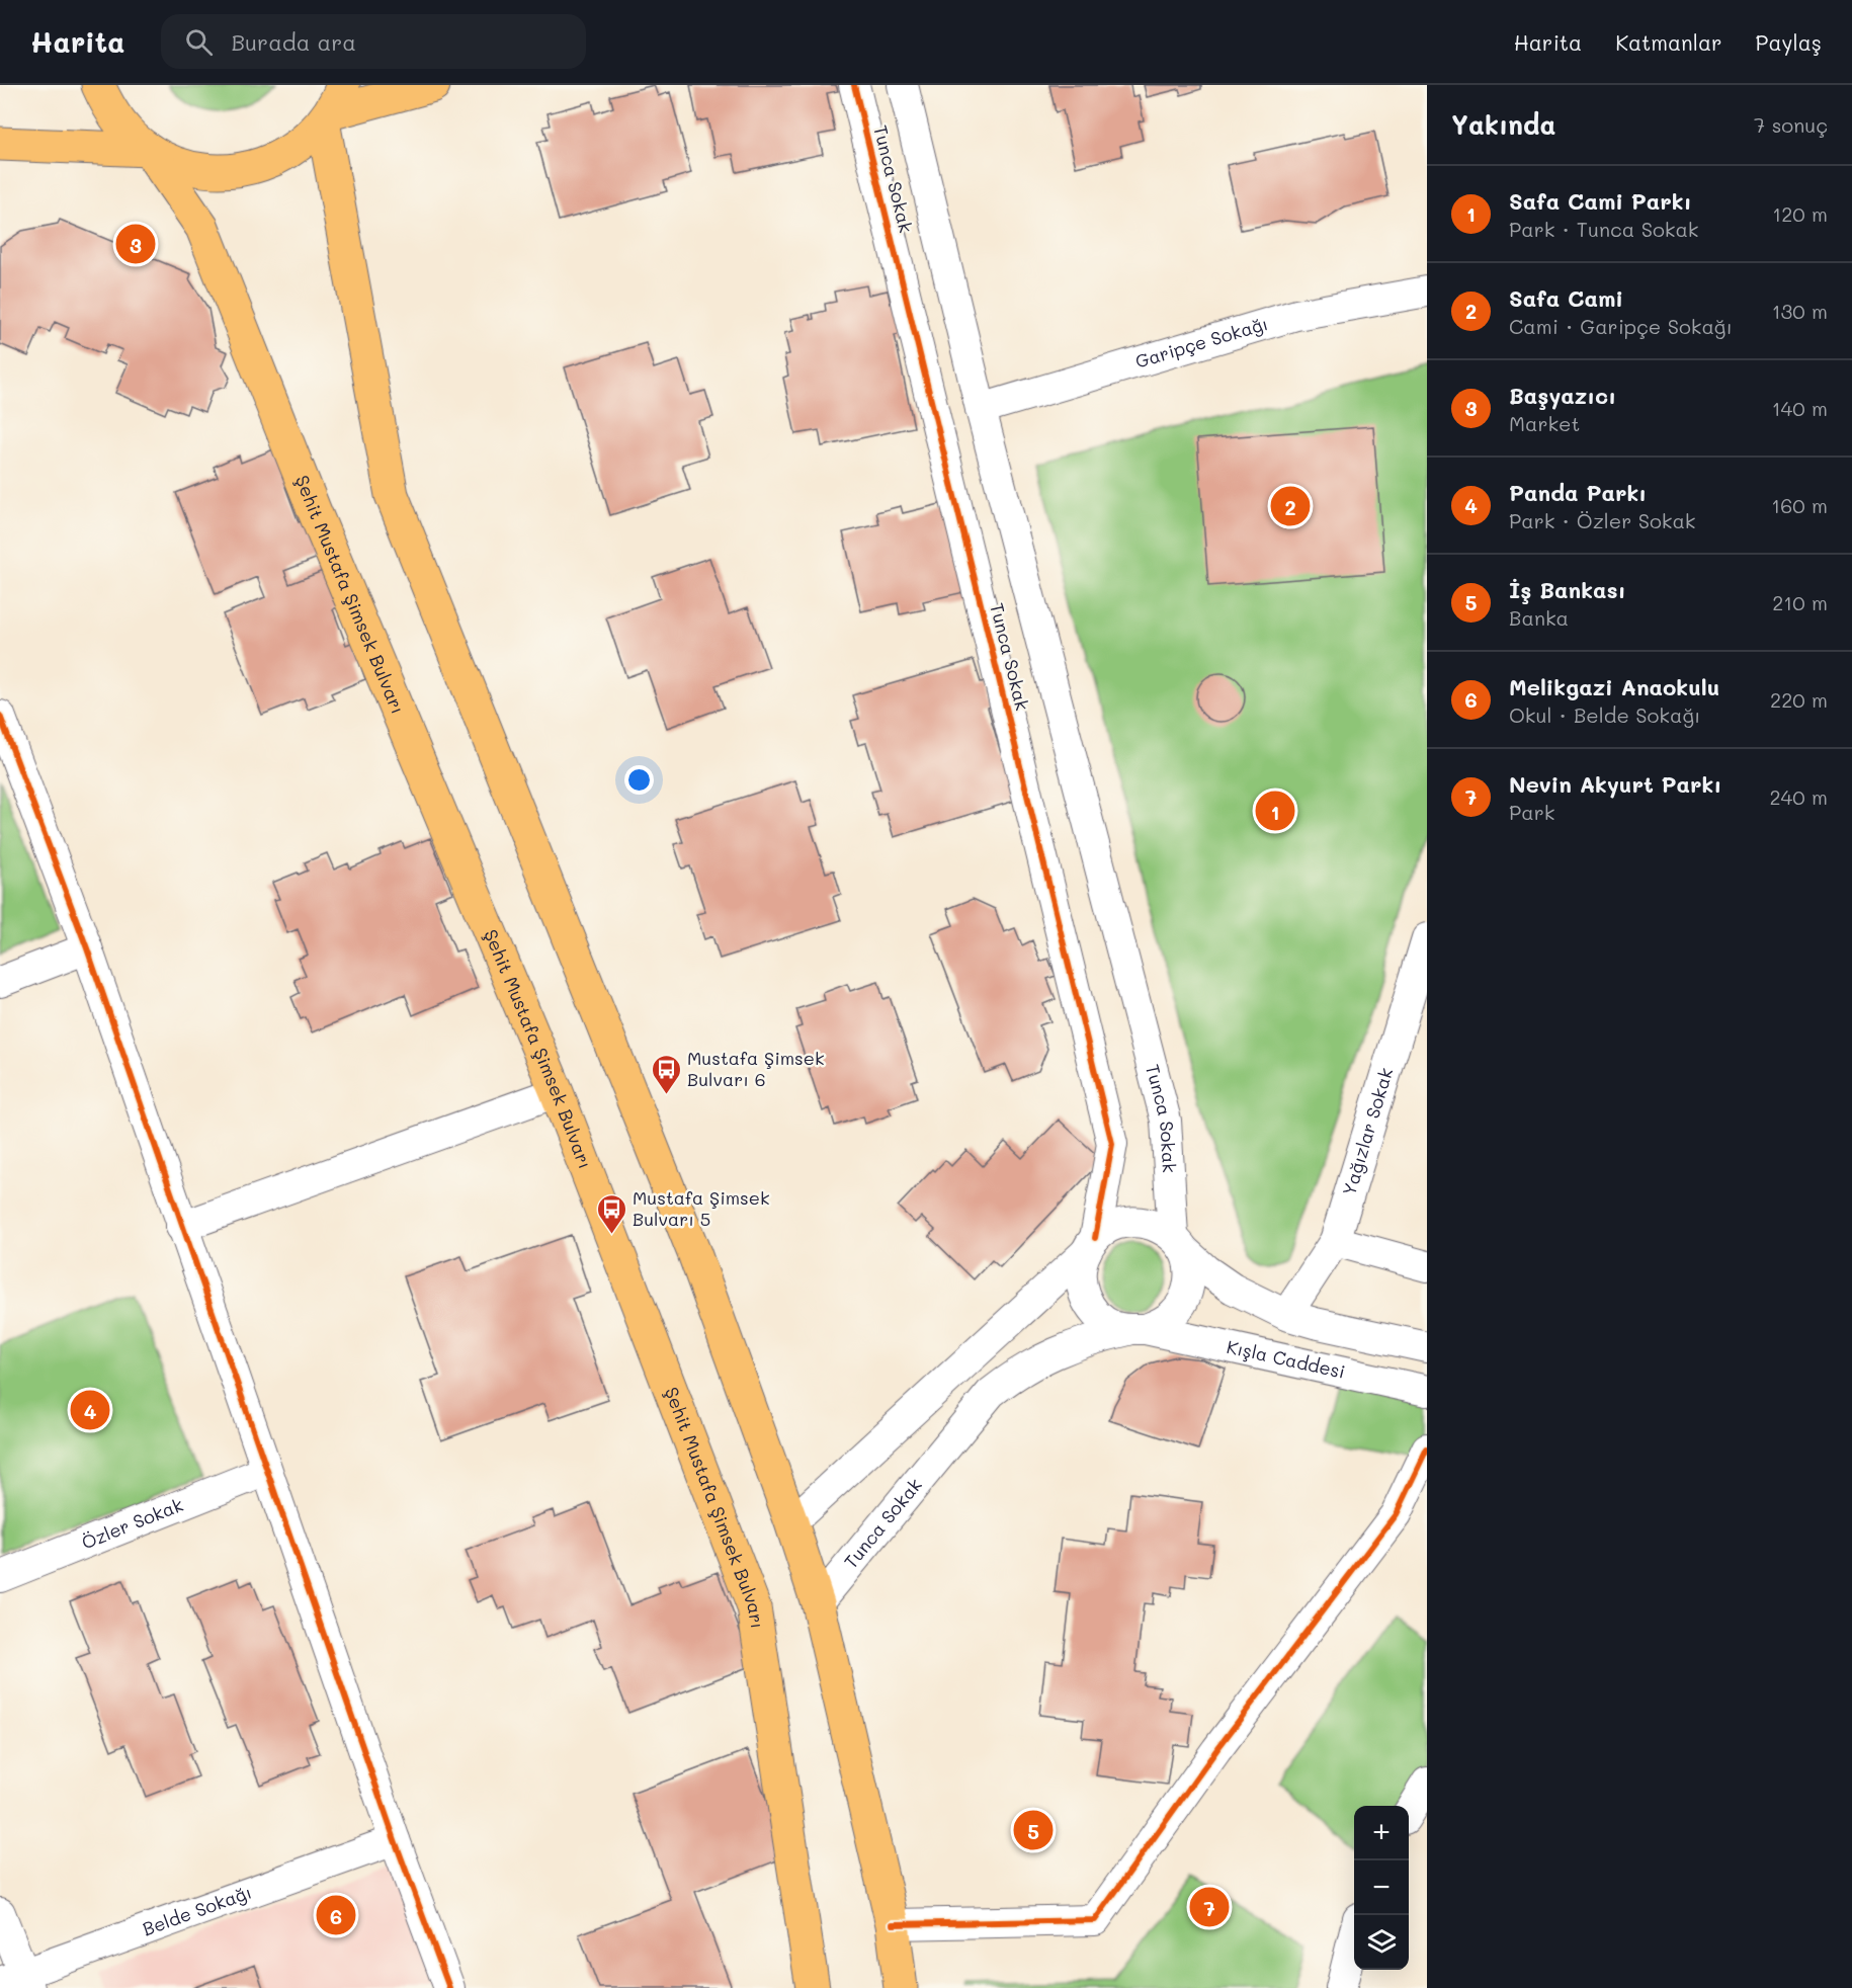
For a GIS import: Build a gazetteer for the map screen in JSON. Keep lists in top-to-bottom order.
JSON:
{
  "streets": {
    "main road": ["Şehit Mustafa Şimsek Bulvarı"],
    "street": [
      "Tunca Sokak",
      "Garipçe Sokağı",
      "Yağızlar Sokak",
      "Kışla Caddesi",
      "Özler Sokak",
      "Belde Sokağı"
    ]
  },
  "crossings": [
    ["Tunca Sokak", "Garipçe Sokağı"],
    ["Tunca Sokak", "Kışla Caddesi"]
  ],
  "places": {
    "bus stop": ["Mustafa Şimsek Bulvarı 6", "Mustafa Şimsek Bulvarı 5"]
  },
  "page": {
    "header": "Harita",
    "search": "Burada ara",
    "nav": ["Harita", "Katmanlar", "Paylaş"],
    "heading": ["Yakında", "7 sonuç"],
    "list": [
      {
        "mark": "1",
        "name": "Safa Cami Parkı",
        "note": "Park · Tunca Sokak",
        "value": "120 m"
      },
      {
        "mark": "2",
        "name": "Safa Cami",
        "note": "Cami · Garipçe Sokağı",
        "value": "130 m"
      },
      {
        "mark": "3",
        "name": "Başyazıcı",
        "note": "Market",
        "value": "140 m"
      },
      {
        "mark": "4",
        "name": "Panda Parkı",
        "note": "Park · Özler Sokak",
        "value": "160 m"
      },
      {
        "mark": "5",
        "name": "İş Bankası",
        "note": "Banka",
        "value": "210 m"
      },
      {
        "mark": "6",
        "name": "Melikgazi Anaokulu",
        "note": "Okul · Belde Sokağı",
        "value": "220 m"
      },
      {
        "mark": "7",
        "name": "Nevin Akyurt Parkı",
        "note": "Park",
        "value": "240 m"
      }
    ],
    "pins": [
      "3",
      "2",
      "1",
      "4",
      "5",
      "7",
      "6"
    ],
    "map_buttons": ["+", "−"]
  }
}
